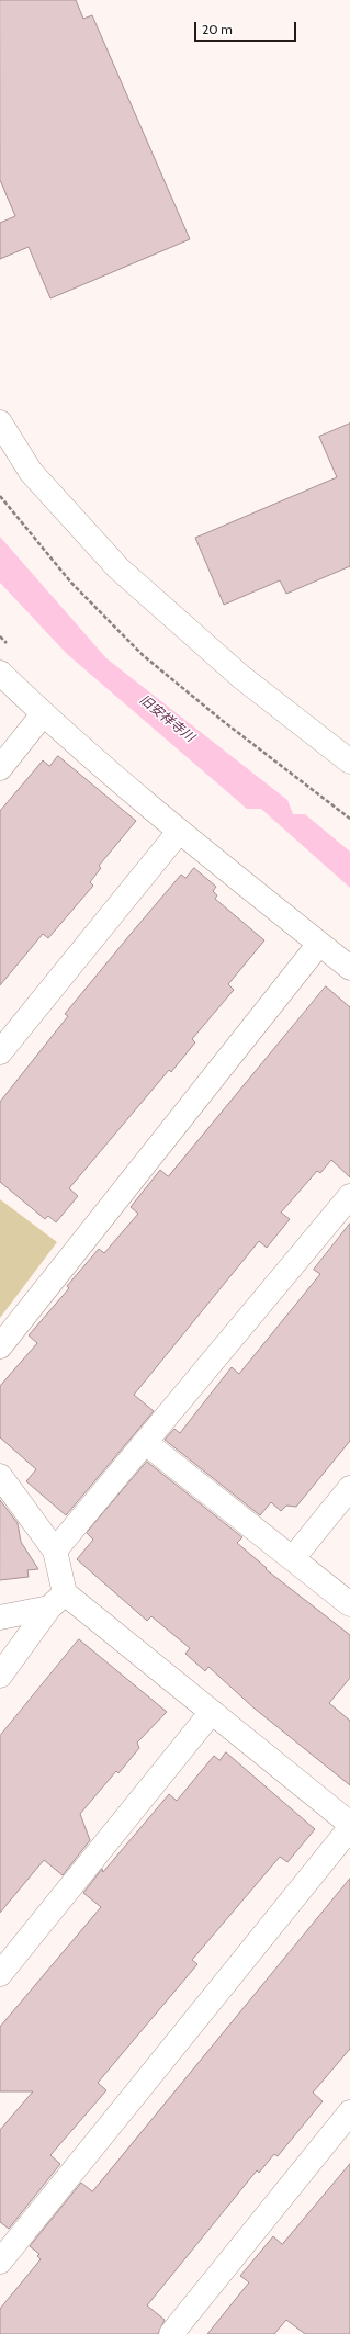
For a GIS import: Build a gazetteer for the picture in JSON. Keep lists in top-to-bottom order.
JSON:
{
  "water": ["旧安祥寺川"],
  "scale_bar": "20 m"
}
